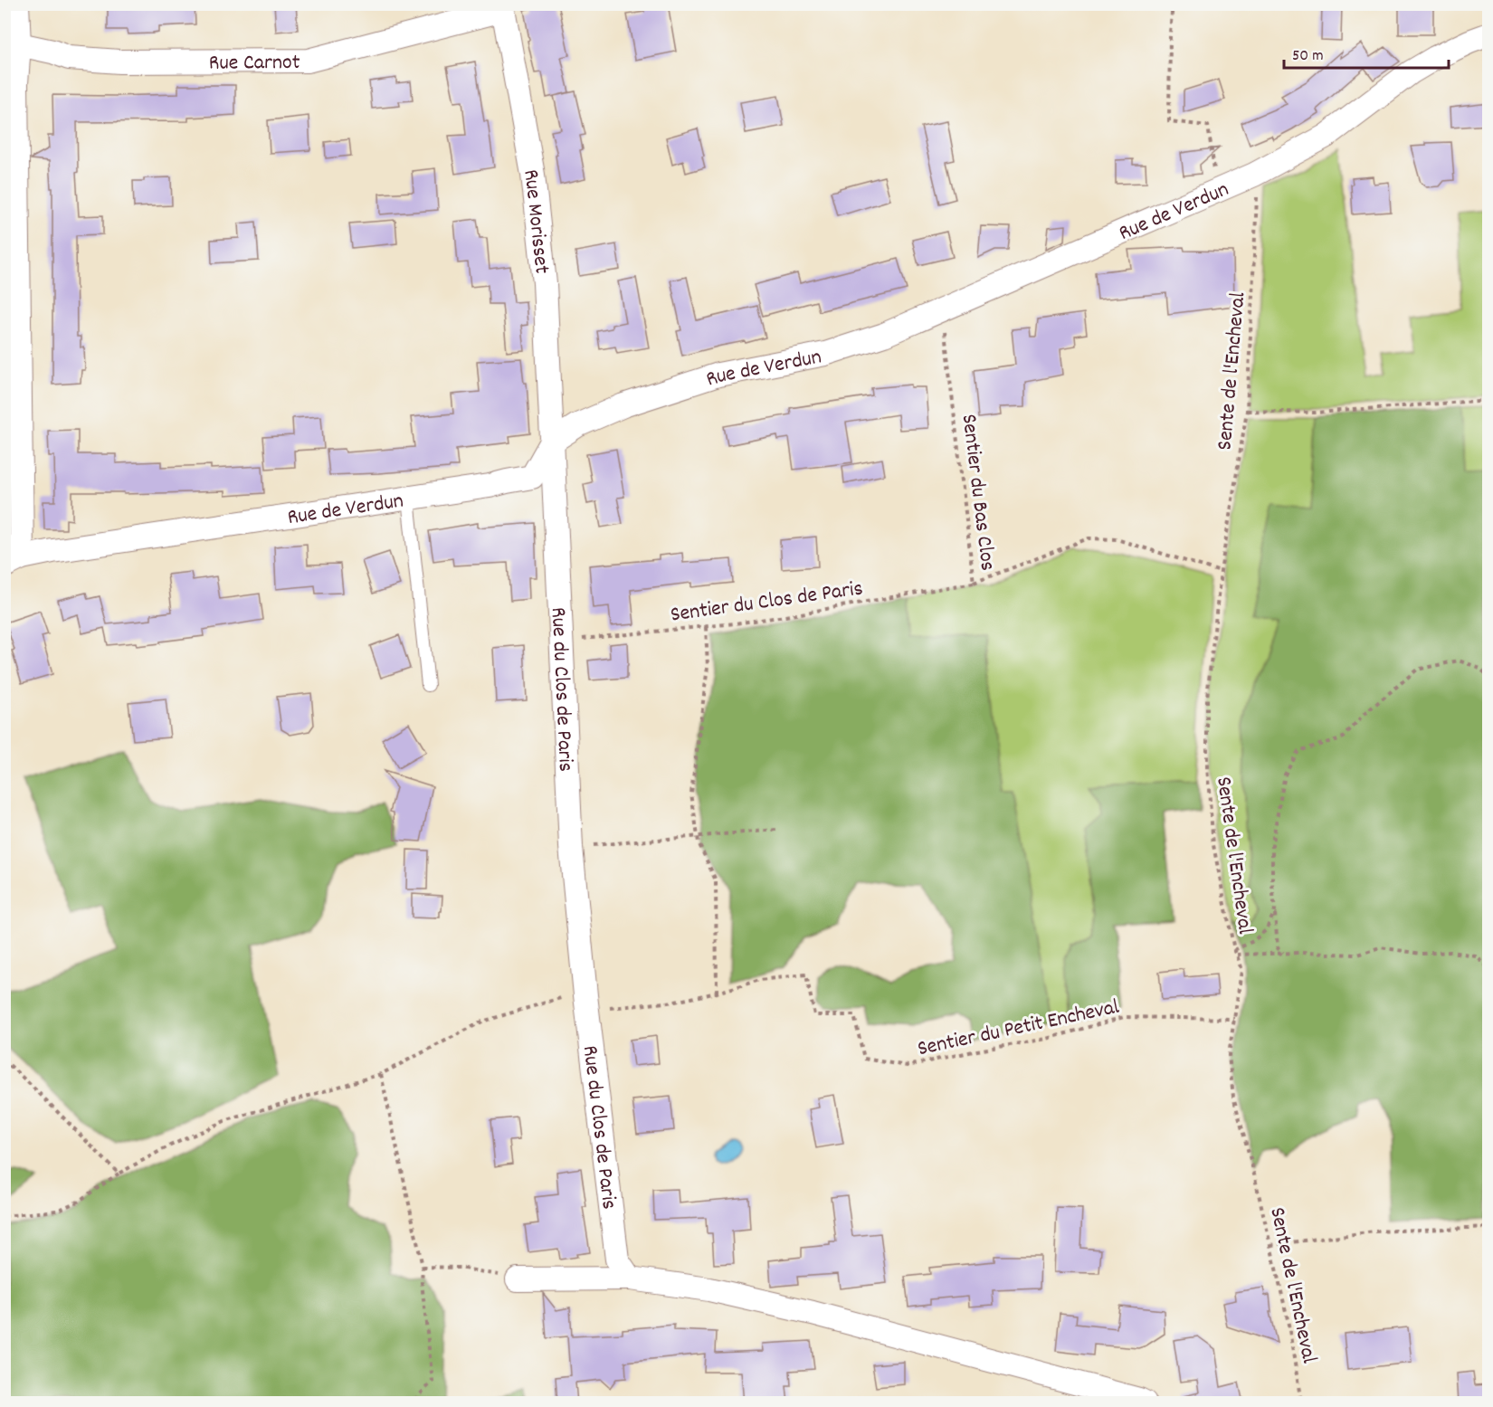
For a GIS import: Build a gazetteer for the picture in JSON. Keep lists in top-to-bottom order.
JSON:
{
  "streets": {
    "street": [
      "Rue Carnot",
      "Rue de Verdun",
      "Rue Morisset",
      "Rue du Clos de Paris"
    ],
    "path": [
      "Sente de l'Encheval",
      "Sentier du Bas Clos",
      "Sentier du Clos de Paris",
      "Sentier du Petit Encheval"
    ]
  },
  "crossings": [
    ["Rue Carnot", "Rue Morisset"],
    ["Rue de Verdun", "Rue Morisset"],
    ["Rue de Verdun", "Sente de l'Encheval"],
    ["Rue de Verdun", "Sentier du Bas Clos"],
    ["Rue de Verdun", "Rue du Clos de Paris"],
    ["Rue Morisset", "Rue du Clos de Paris"],
    ["Sente de l'Encheval", "Sentier du Bas Clos"],
    ["Sente de l'Encheval", "Sentier du Petit Encheval"],
    ["Sentier du Bas Clos", "Sentier du Clos de Paris"],
    ["Sentier du Clos de Paris", "Rue du Clos de Paris"],
    ["Rue du Clos de Paris", "Sentier du Petit Encheval"]
  ],
  "scale_bar": "50 m"
}
